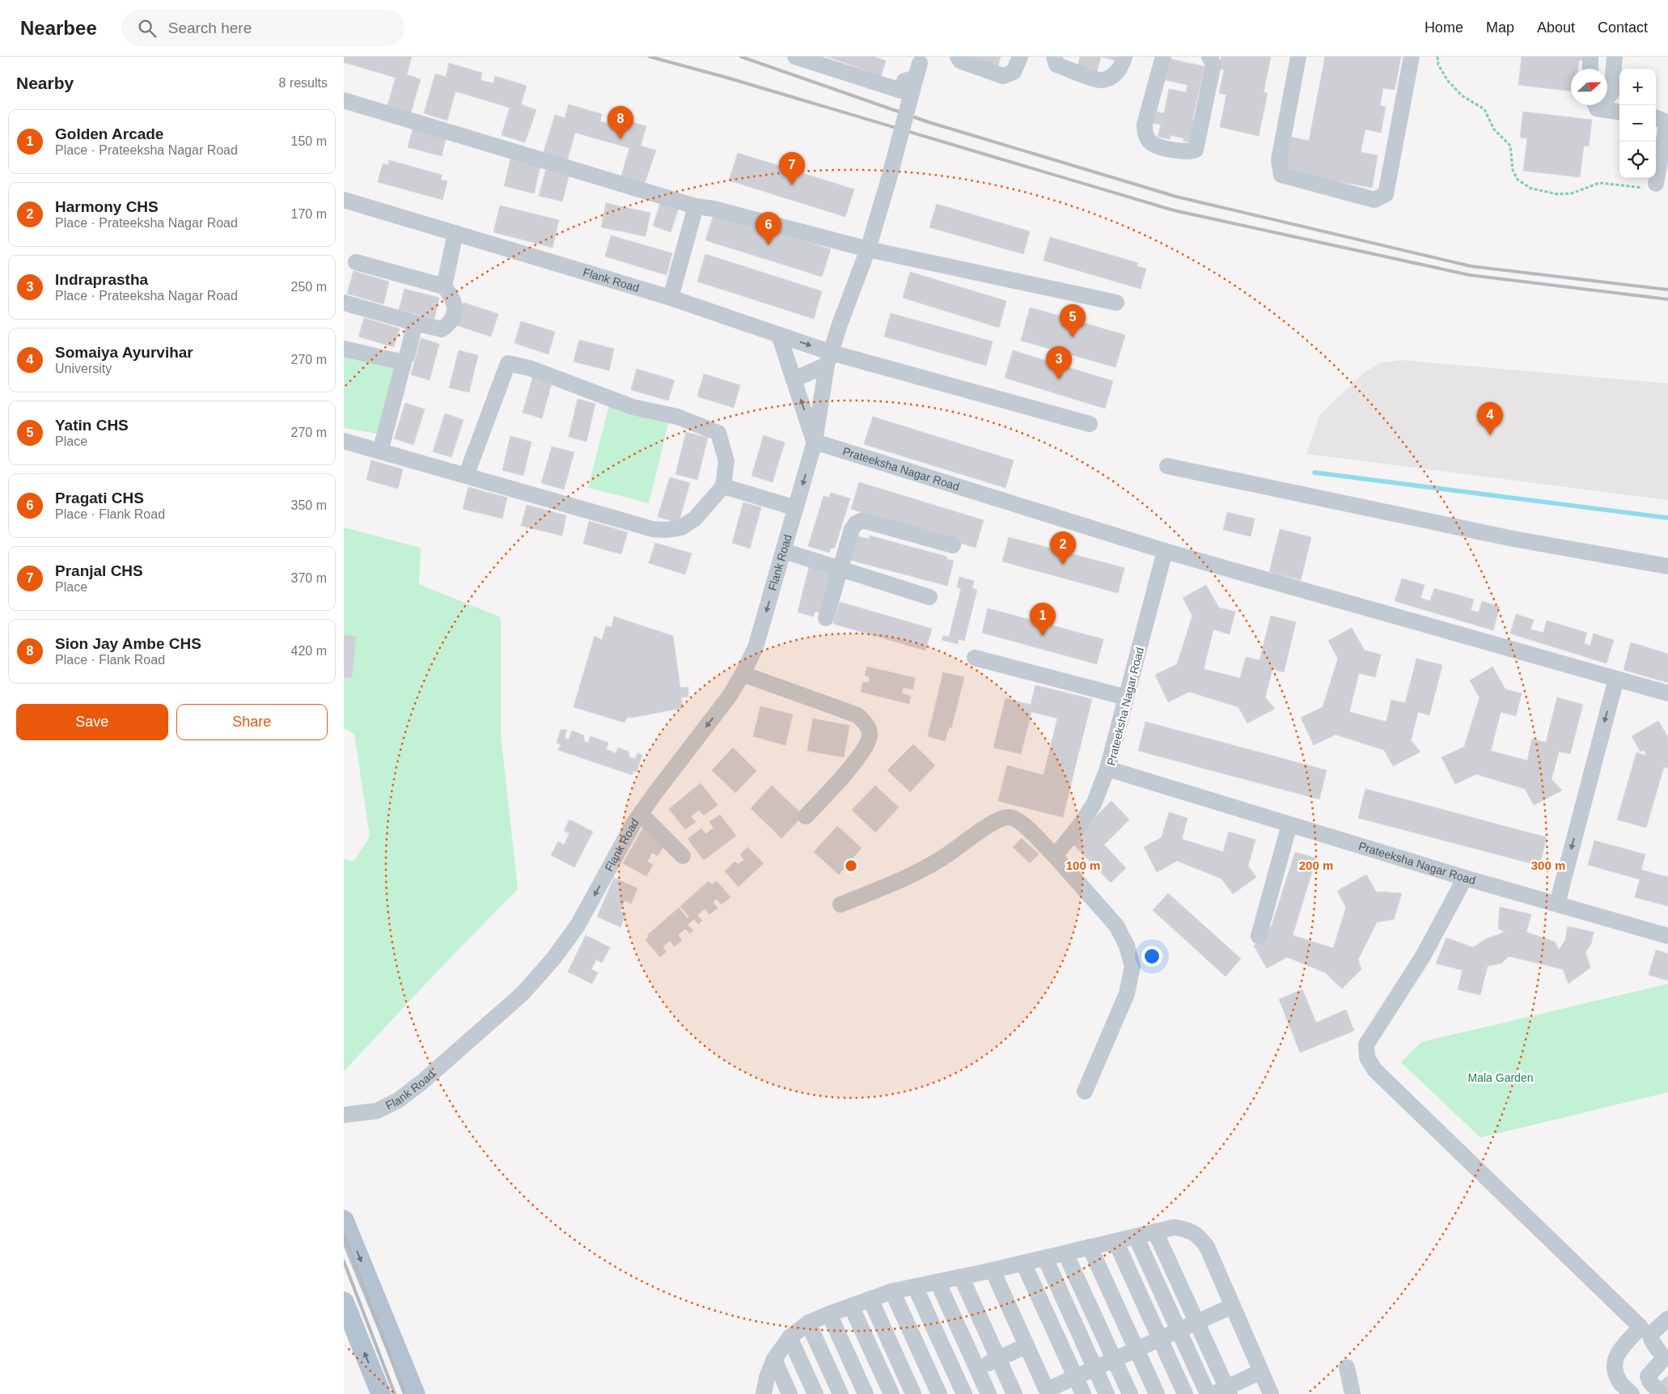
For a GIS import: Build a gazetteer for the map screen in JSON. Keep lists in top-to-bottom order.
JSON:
{
  "streets": {
    "street": ["Flank Road", "Prateeksha Nagar Road"]
  },
  "crossings": [
    ["Flank Road", "Prateeksha Nagar Road"]
  ],
  "one_way": ["Flank Road"],
  "parks": ["Mala Garden"],
  "north": "right",
  "page": {
    "header": "Nearbee",
    "search": "Search here",
    "nav": [
      "Home",
      "Map",
      "About",
      "Contact"
    ],
    "heading": ["Nearby", "8 results"],
    "map_buttons": ["+", "−"],
    "pins": [
      "8",
      "7",
      "6",
      "5",
      "3",
      "4",
      "2",
      "1"
    ],
    "list": [
      {
        "mark": "1",
        "name": "Golden Arcade",
        "note": "Place · Prateeksha Nagar Road",
        "value": "150 m"
      },
      {
        "mark": "2",
        "name": "Harmony CHS",
        "note": "Place · Prateeksha Nagar Road",
        "value": "170 m"
      },
      {
        "mark": "3",
        "name": "Indraprastha",
        "note": "Place · Prateeksha Nagar Road",
        "value": "250 m"
      },
      {
        "mark": "4",
        "name": "Somaiya Ayurvihar",
        "note": "University",
        "value": "270 m"
      },
      {
        "mark": "5",
        "name": "Yatin CHS",
        "note": "Place",
        "value": "270 m"
      },
      {
        "mark": "6",
        "name": "Pragati CHS",
        "note": "Place · Flank Road",
        "value": "350 m"
      },
      {
        "mark": "7",
        "name": "Pranjal CHS",
        "note": "Place",
        "value": "370 m"
      },
      {
        "mark": "8",
        "name": "Sion Jay Ambe CHS",
        "note": "Place · Flank Road",
        "value": "420 m"
      }
    ],
    "buttons": ["Save", "Share"]
  },
  "rings": ["100 m", "200 m", "300 m"]
}
